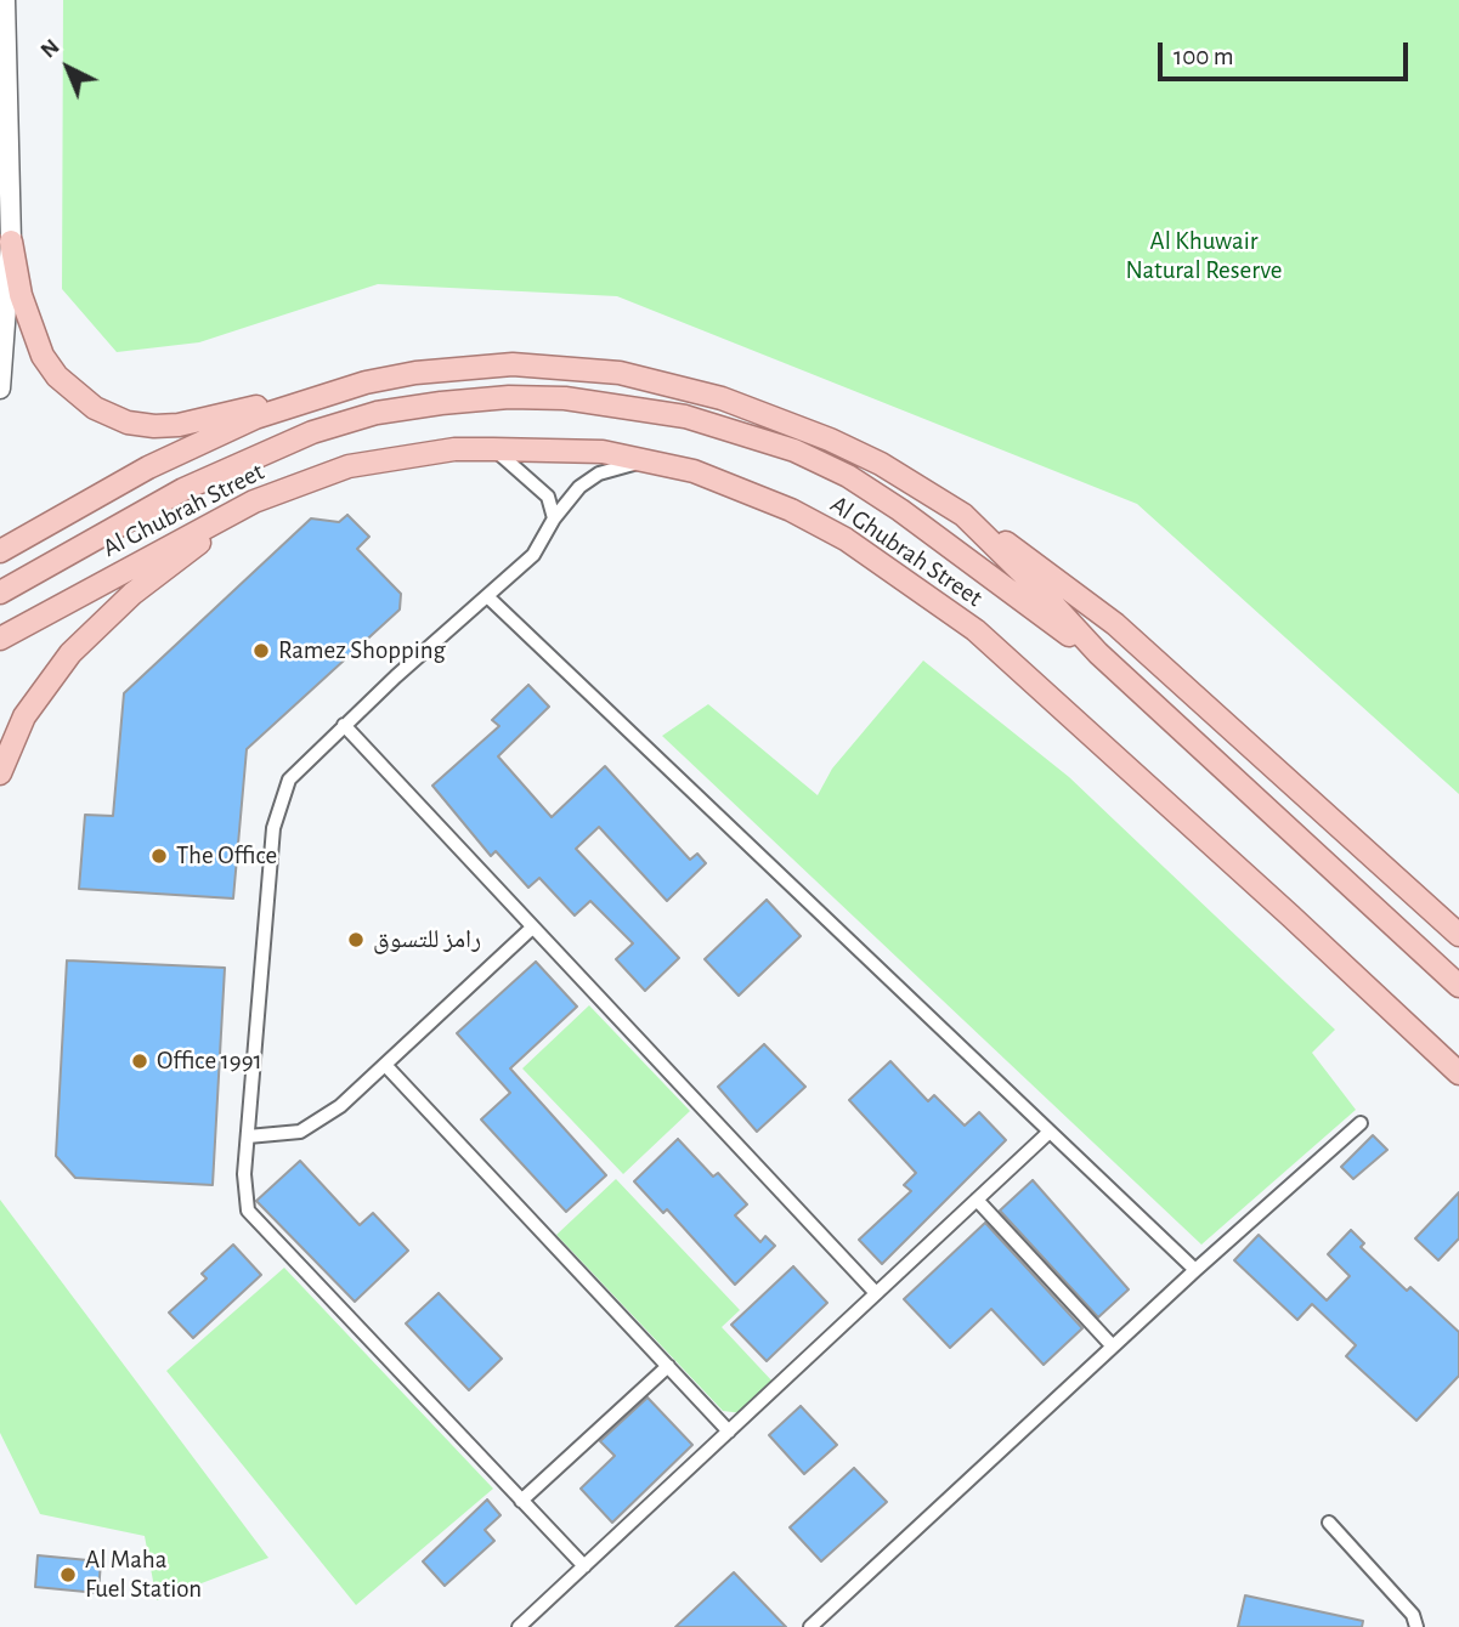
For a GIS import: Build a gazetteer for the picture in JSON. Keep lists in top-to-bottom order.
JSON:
{
  "streets": {
    "main road": ["Al Ghubrah Street"]
  },
  "parks": ["Al Khuwair Natural Reserve"],
  "places": [
    "Ramez Shopping",
    "The Office",
    "رامز للتسوق",
    "Office 1991",
    "Al Maha Fuel Station"
  ],
  "scale_bar": "100 m",
  "north": "top left"
}
